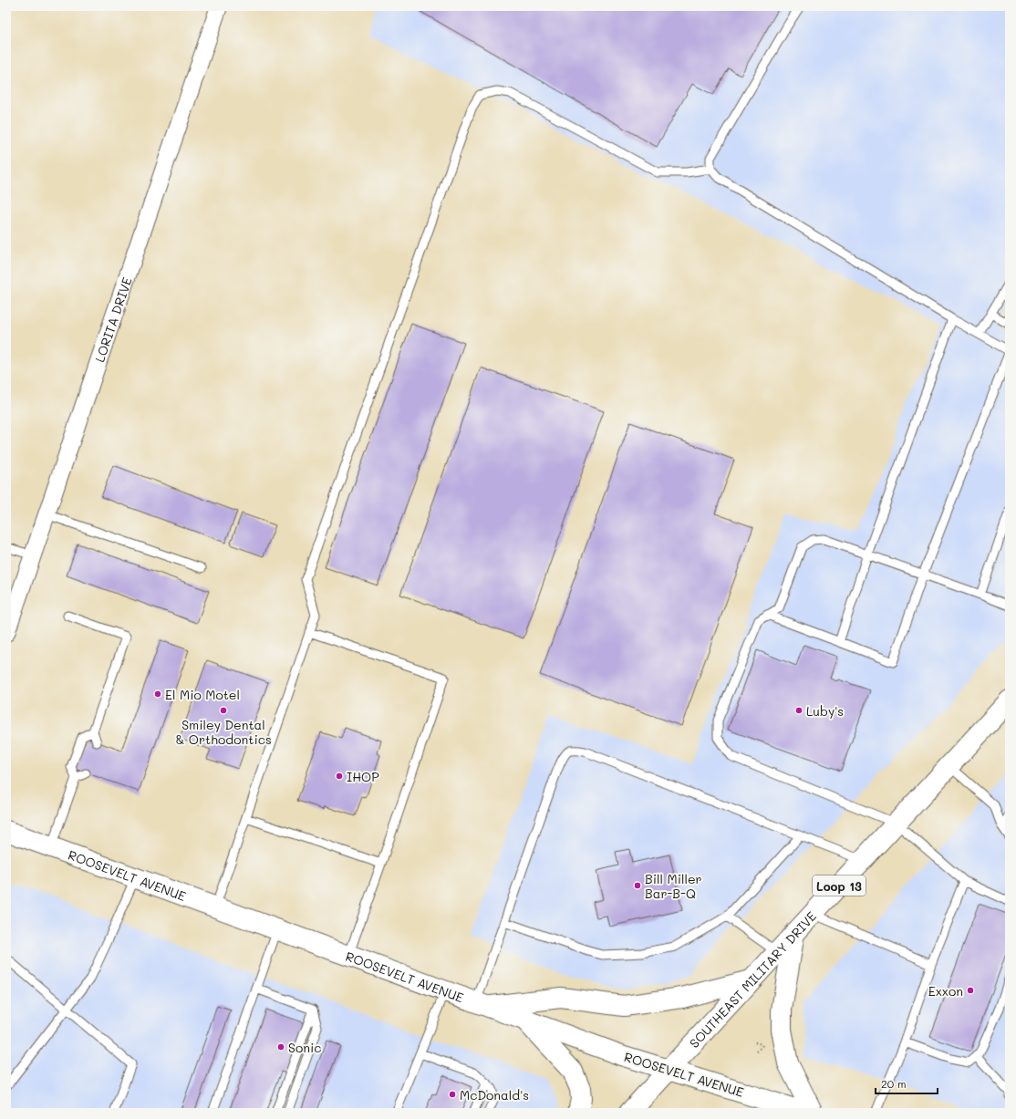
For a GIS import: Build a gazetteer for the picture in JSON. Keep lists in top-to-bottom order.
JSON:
{
  "streets": {
    "main road": ["ROOSEVELT AVENUE", "Loop 13", "SOUTHEAST MILITARY DRIVE"],
    "street": ["LORITA DRIVE"]
  },
  "crossings": [
    ["ROOSEVELT AVENUE", "SOUTHEAST MILITARY DRIVE"]
  ],
  "places": [
    "El Mio Motel",
    "Smiley Dental & Orthodontics",
    "Luby's",
    "IHOP",
    "Bill Miller Bar-B-Q",
    "Exxon",
    "Sonic",
    "McDonald's"
  ],
  "scale_bar": "20 m"
}
